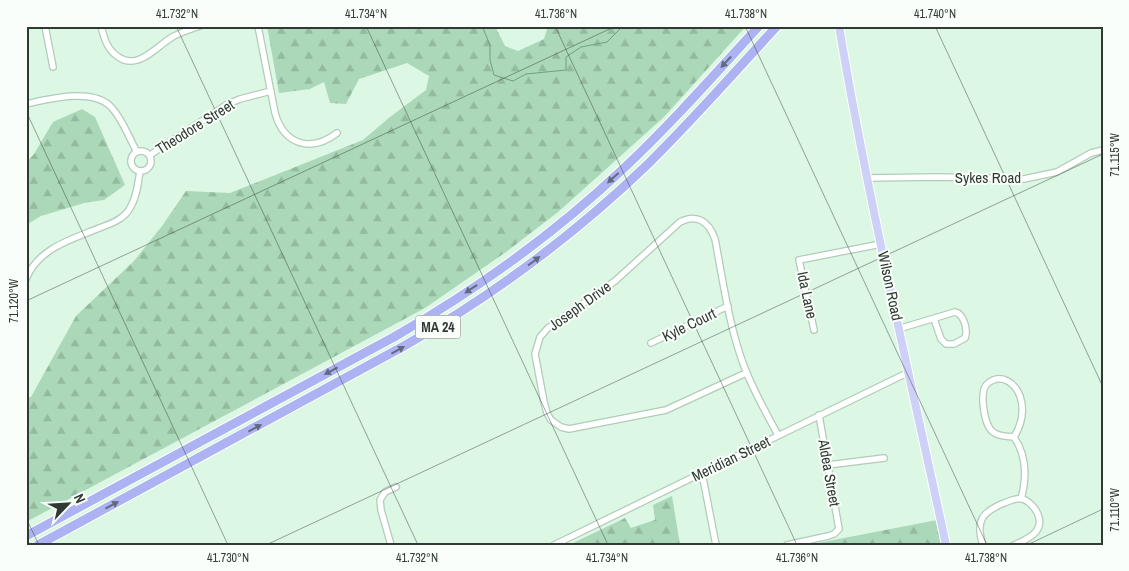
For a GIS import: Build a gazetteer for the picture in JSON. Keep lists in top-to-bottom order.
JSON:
{
  "streets": {
    "highway": ["MA 24"],
    "main road": ["Wilson Road"],
    "street": [
      "Theodore Street",
      "Sykes Road",
      "Ida Lane",
      "Joseph Drive",
      "Kyle Court",
      "Meridian Street",
      "Aldea Street"
    ]
  },
  "crossings": [
    ["Sykes Road", "Wilson Road"],
    ["Wilson Road", "Ida Lane"],
    ["Wilson Road", "Meridian Street"],
    ["Joseph Drive", "Kyle Court"],
    ["Joseph Drive", "Meridian Street"],
    ["Meridian Street", "Aldea Street"]
  ],
  "north": "top right",
  "coordinates": [
    "41.732°N",
    "41.734°N",
    "41.736°N",
    "41.738°N",
    "41.740°N",
    "71.115°W",
    "71.120°W",
    "71.110°W",
    "41.730°N"
  ]
}
